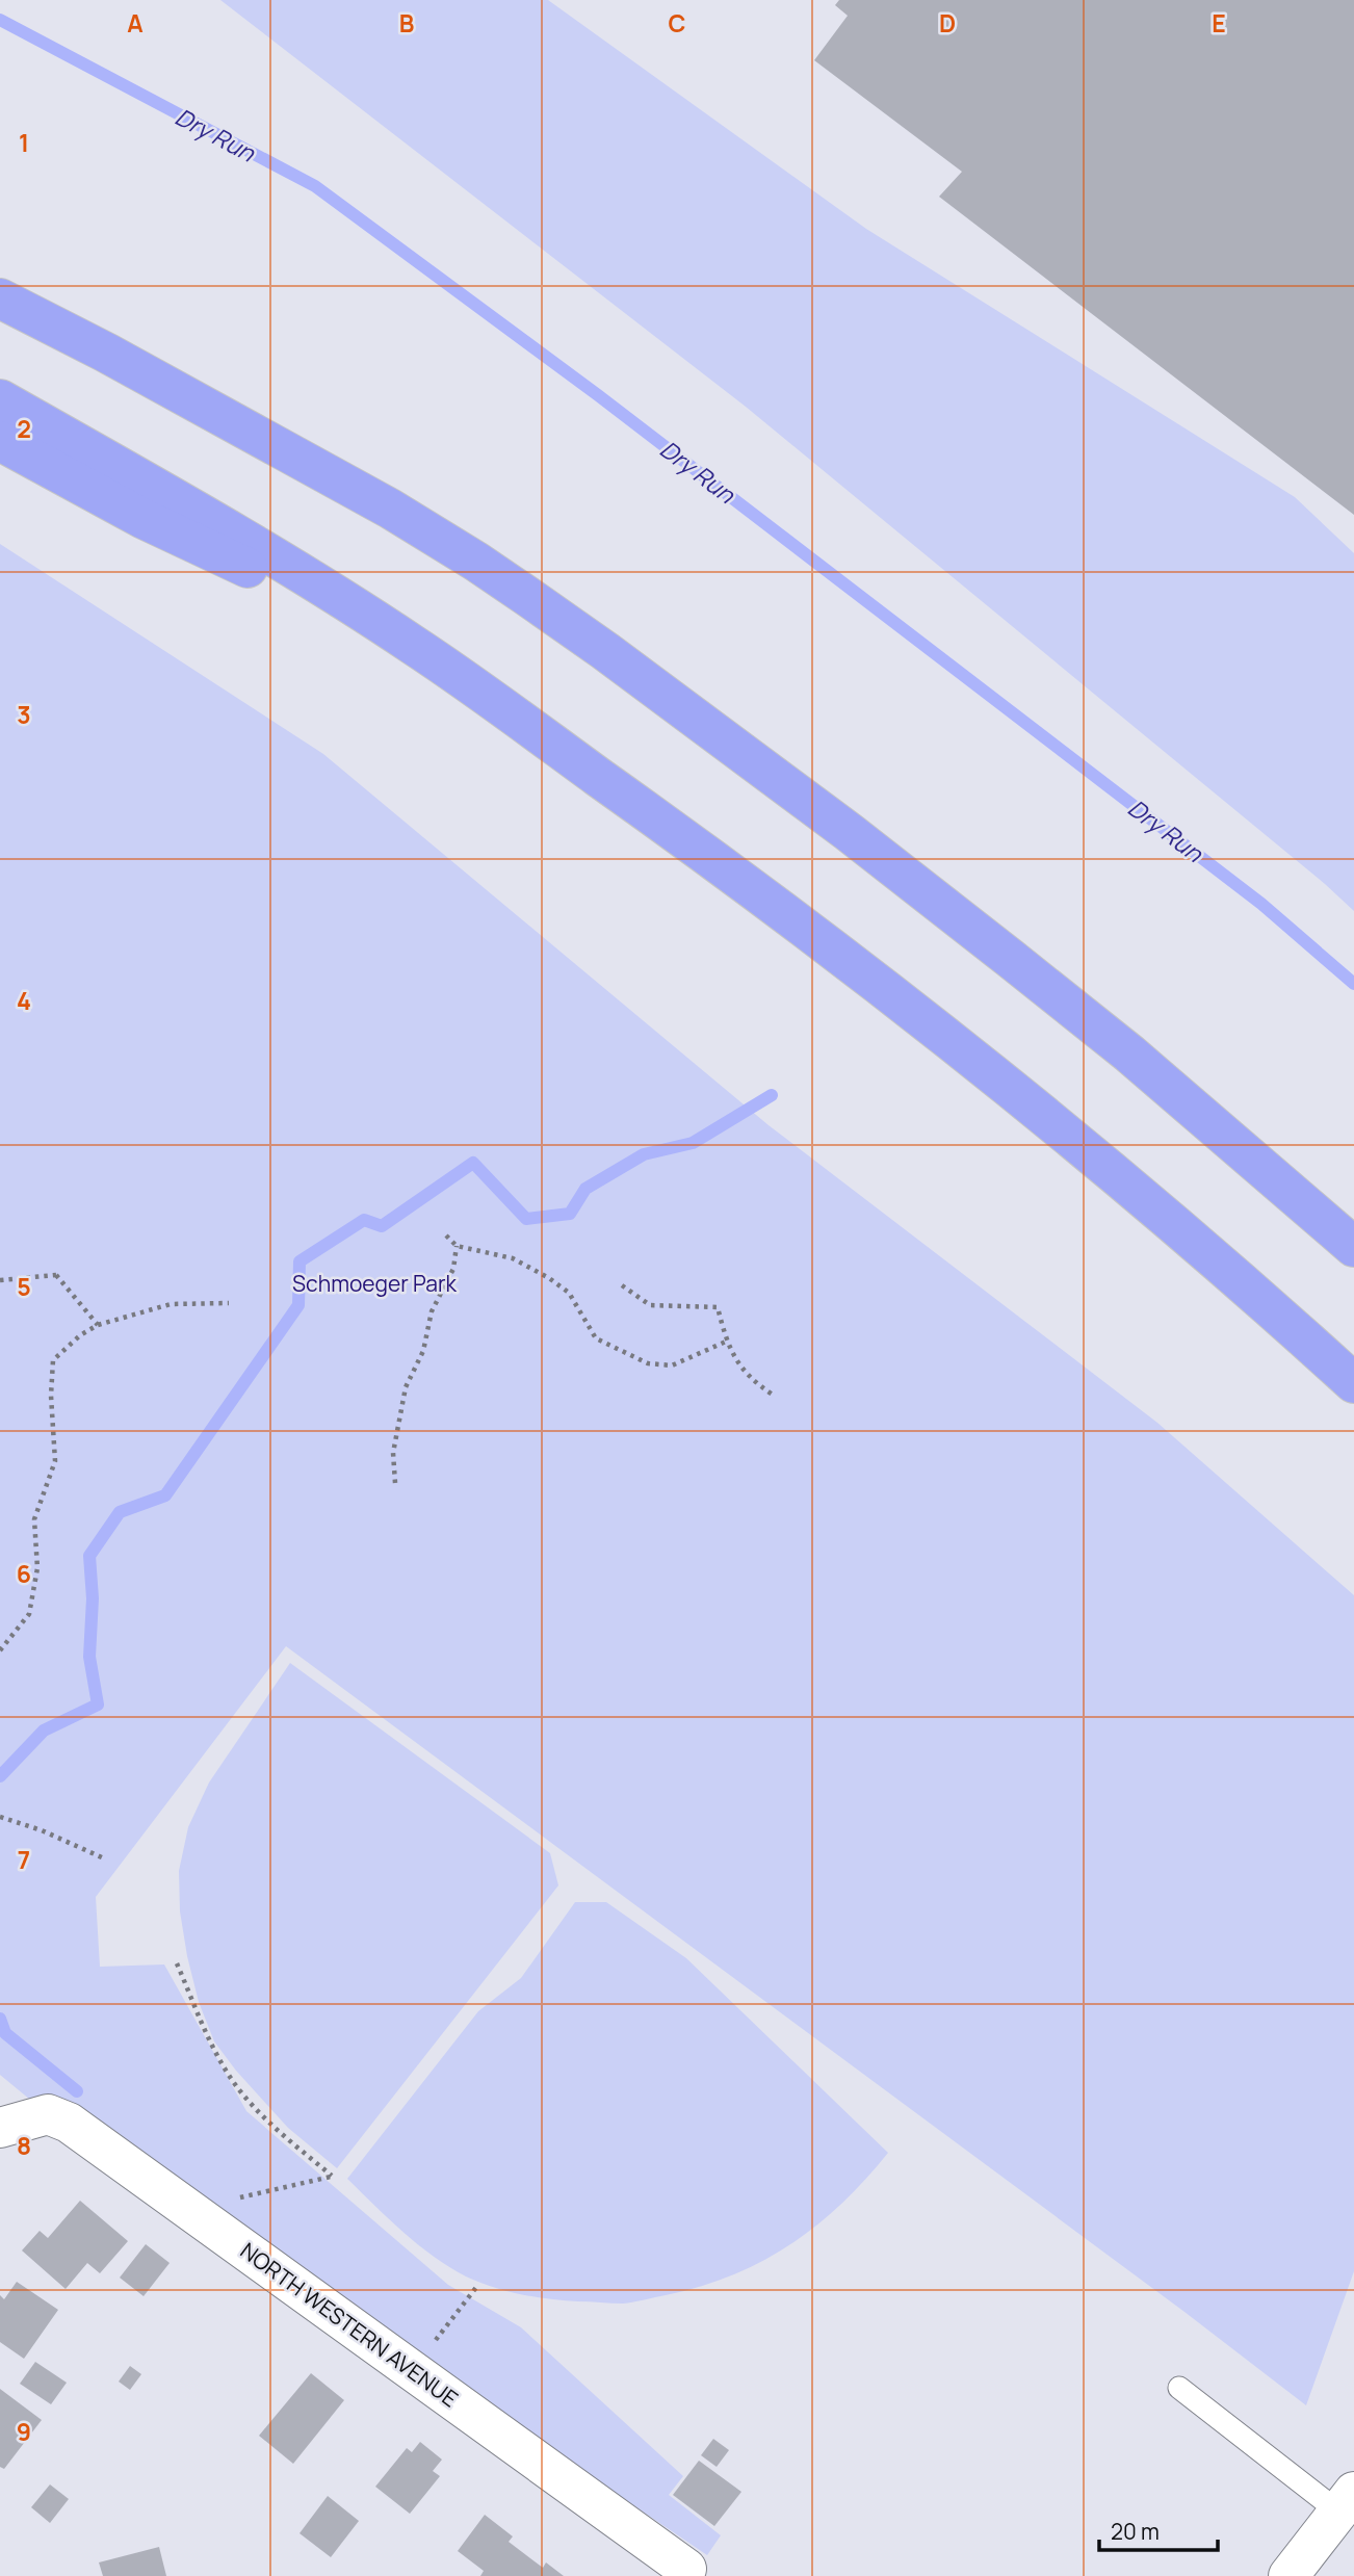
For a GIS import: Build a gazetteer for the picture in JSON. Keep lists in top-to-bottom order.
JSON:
{
  "streets": {
    "street": ["NORTH WESTERN AVENUE"]
  },
  "water": ["Dry Run"],
  "parks": ["Schmoeger Park"],
  "scale_bar": "20 m",
  "grid": {
    "columns": [
      "A",
      "B",
      "C",
      "D",
      "E"
    ],
    "rows": [
      "1",
      "2",
      "3",
      "4",
      "5",
      "6",
      "7",
      "8",
      "9"
    ]
  }
}
